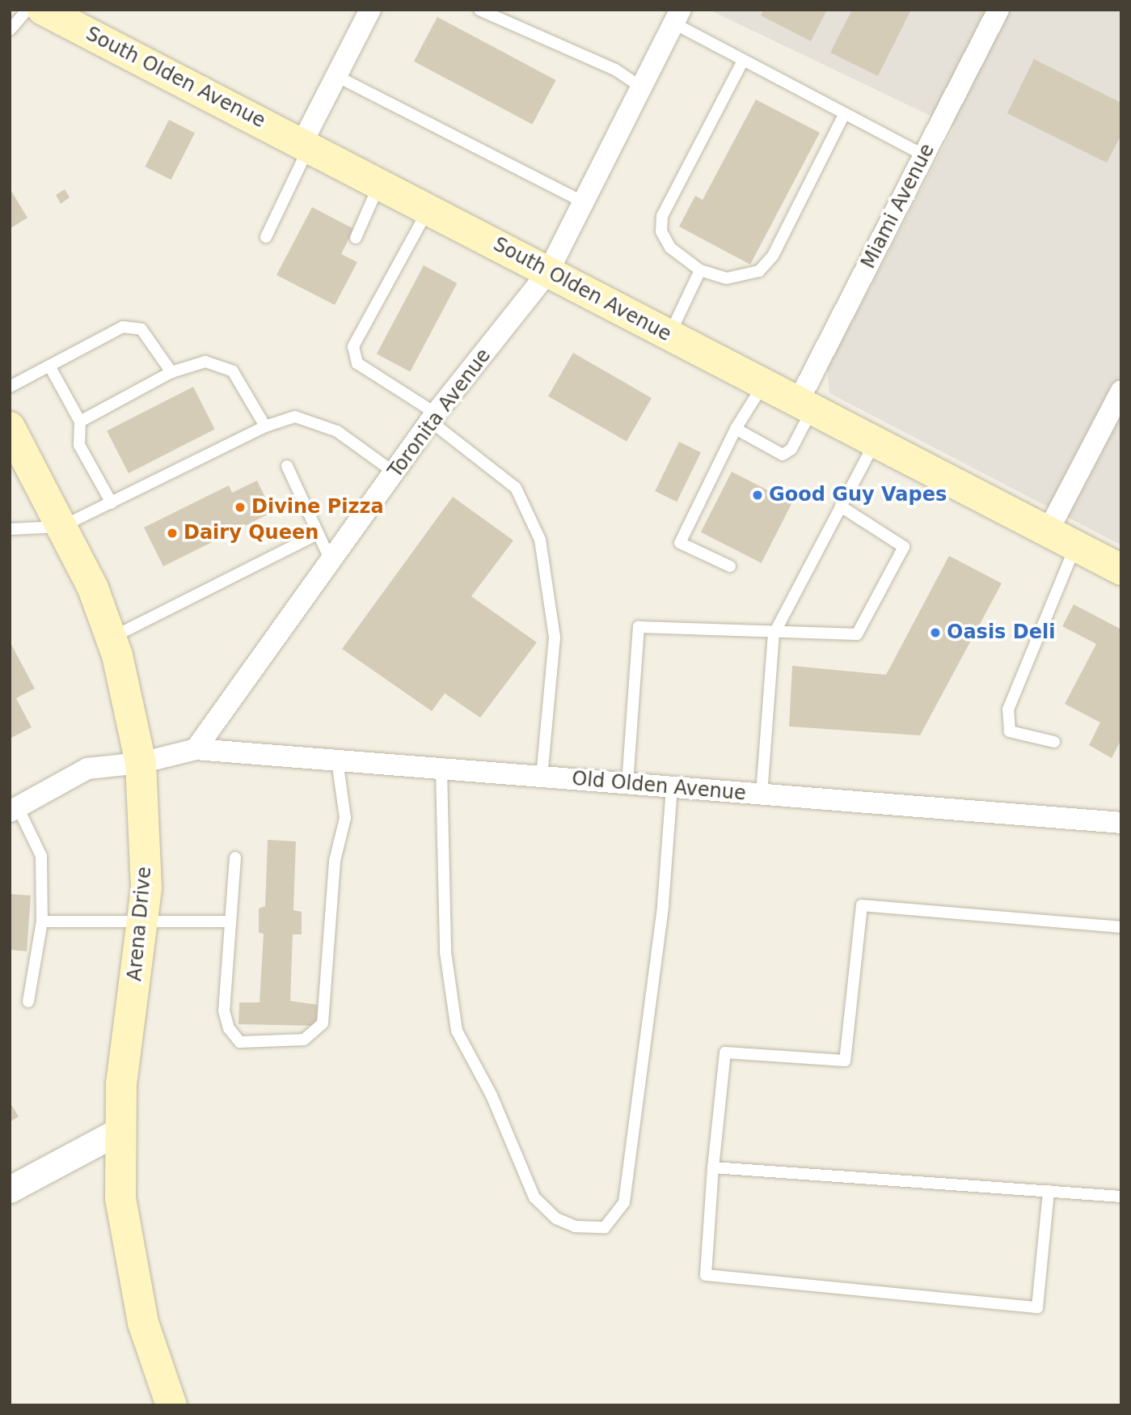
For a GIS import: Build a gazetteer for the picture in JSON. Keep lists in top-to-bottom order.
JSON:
{
  "streets": {
    "main road": ["South Olden Avenue", "Arena Drive"],
    "street": ["Miami Avenue", "Toronita Avenue", "Old Olden Avenue"]
  },
  "crossings": [
    ["South Olden Avenue", "Miami Avenue"],
    ["South Olden Avenue", "Toronita Avenue"],
    ["Toronita Avenue", "Old Olden Avenue"]
  ],
  "places": [
    "Good Guy Vapes",
    "Divine Pizza",
    "Dairy Queen",
    "Oasis Deli"
  ]
}
